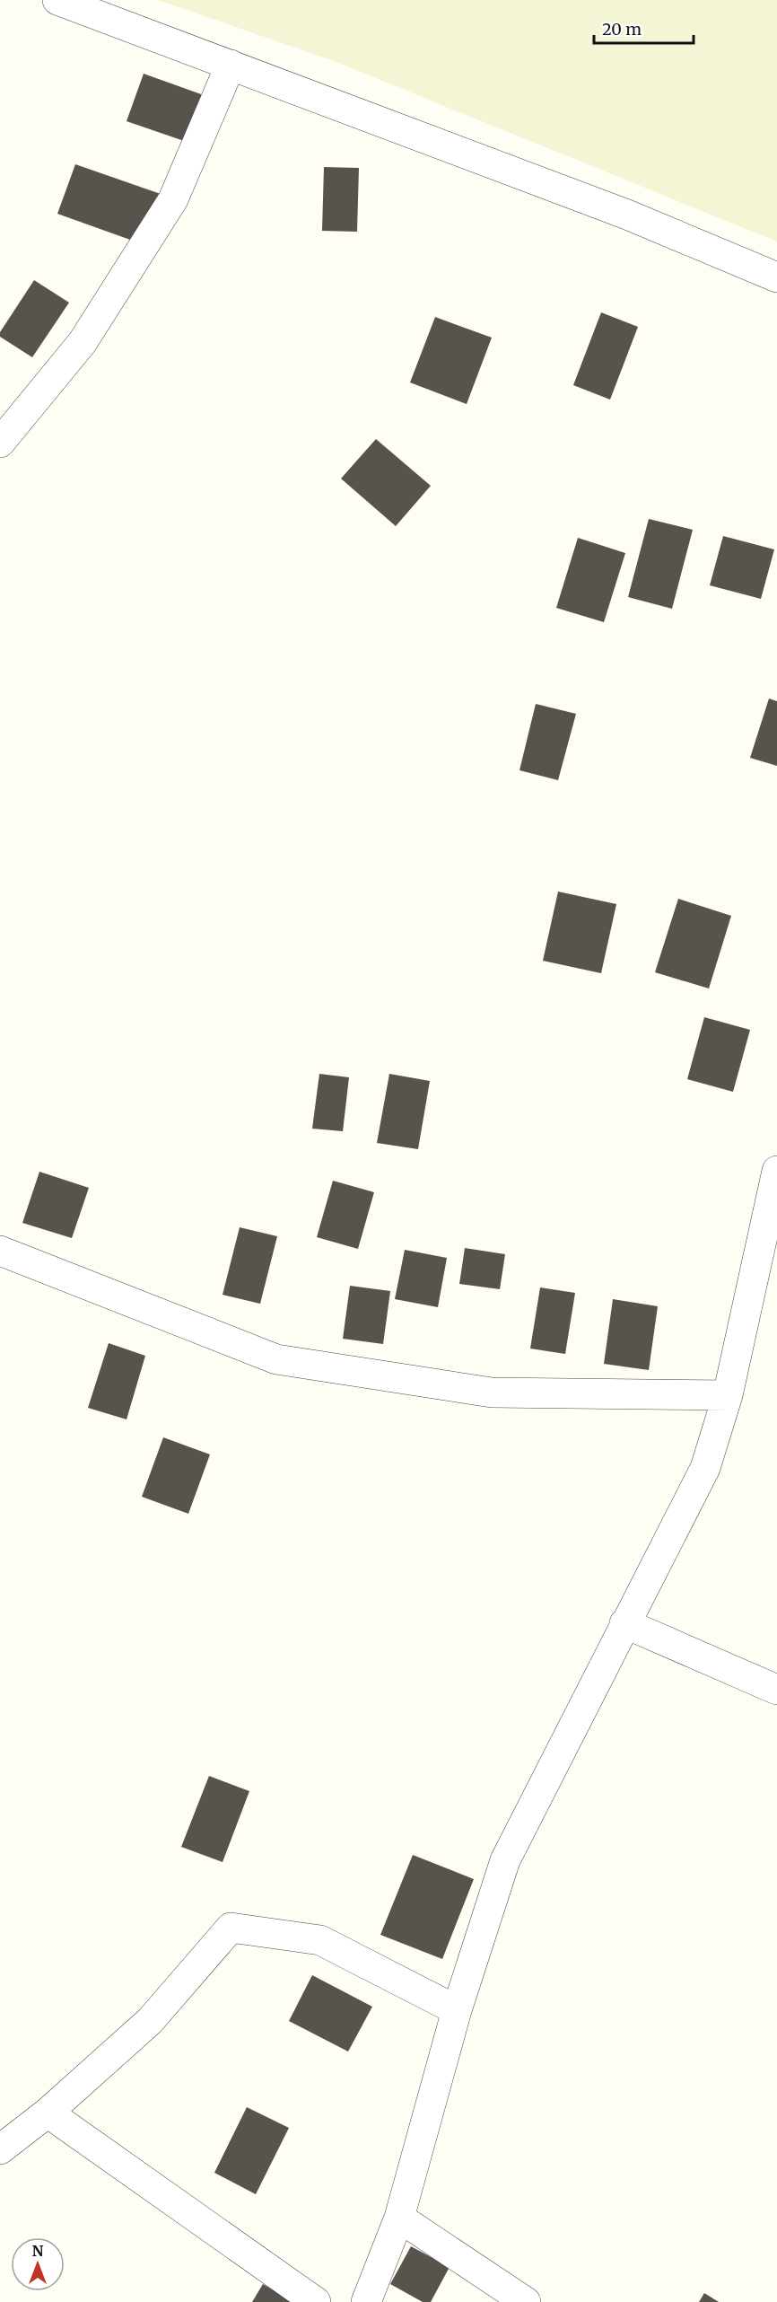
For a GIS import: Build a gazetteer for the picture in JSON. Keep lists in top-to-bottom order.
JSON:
{
  "scale_bar": "20 m",
  "north": "top"
}
